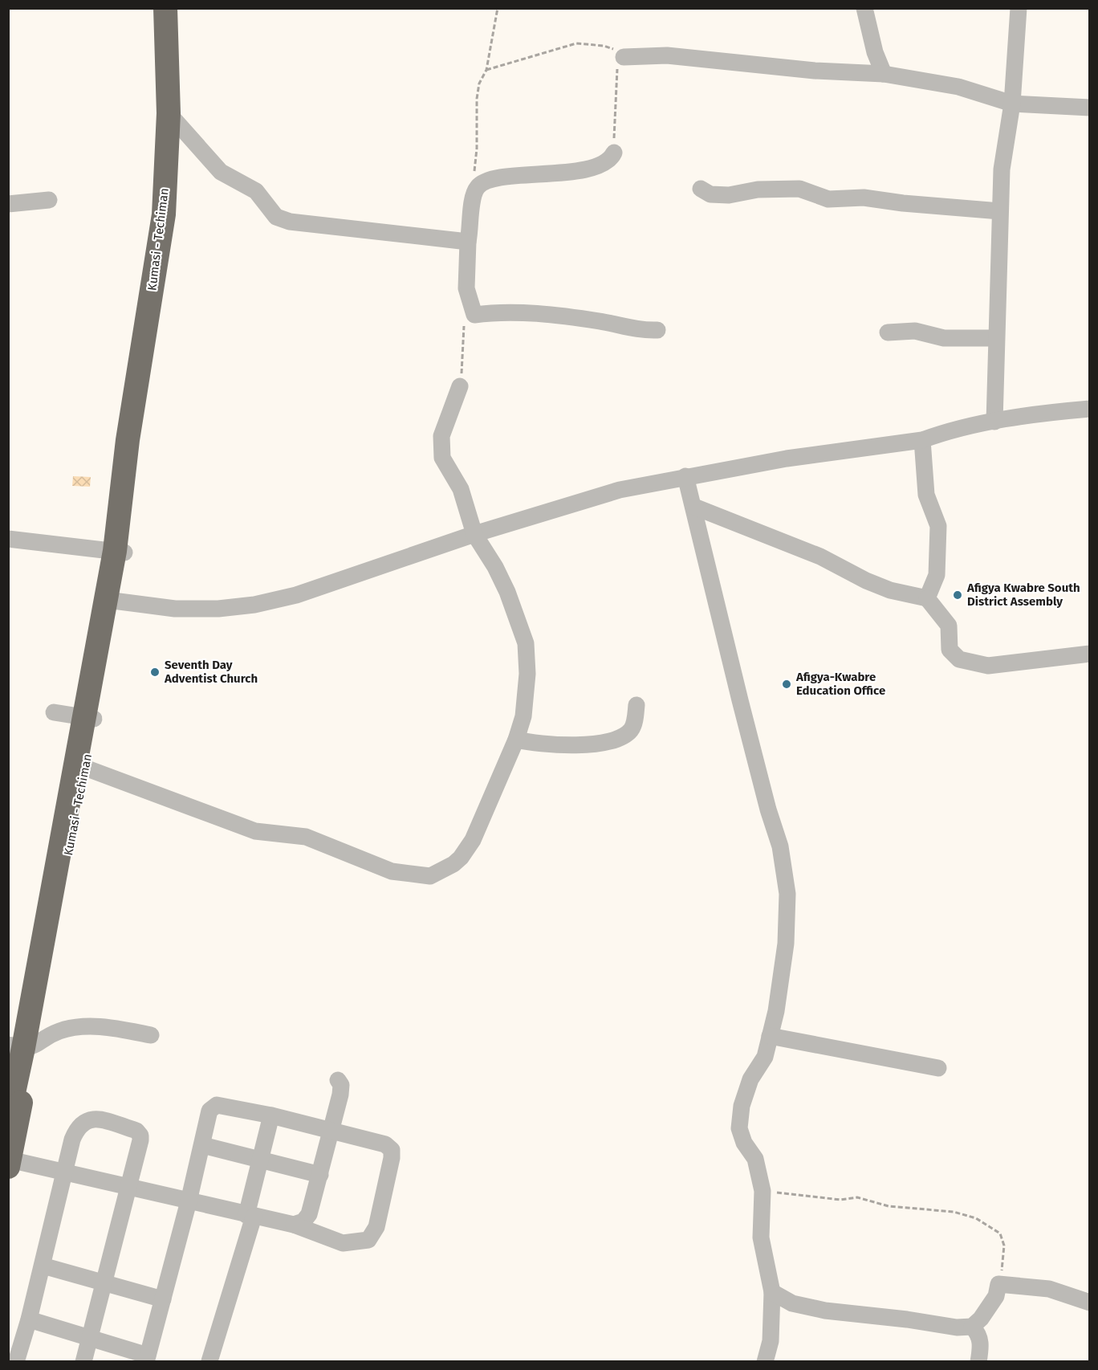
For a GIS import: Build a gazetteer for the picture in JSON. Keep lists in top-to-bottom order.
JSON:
{
  "streets": {
    "highway": ["Kumasi - Techiman"]
  },
  "places": ["Afigya Kwabre South District Assembly", "Seventh Day Adventist Church", "Afigya-Kwabre Education Office"]
}
